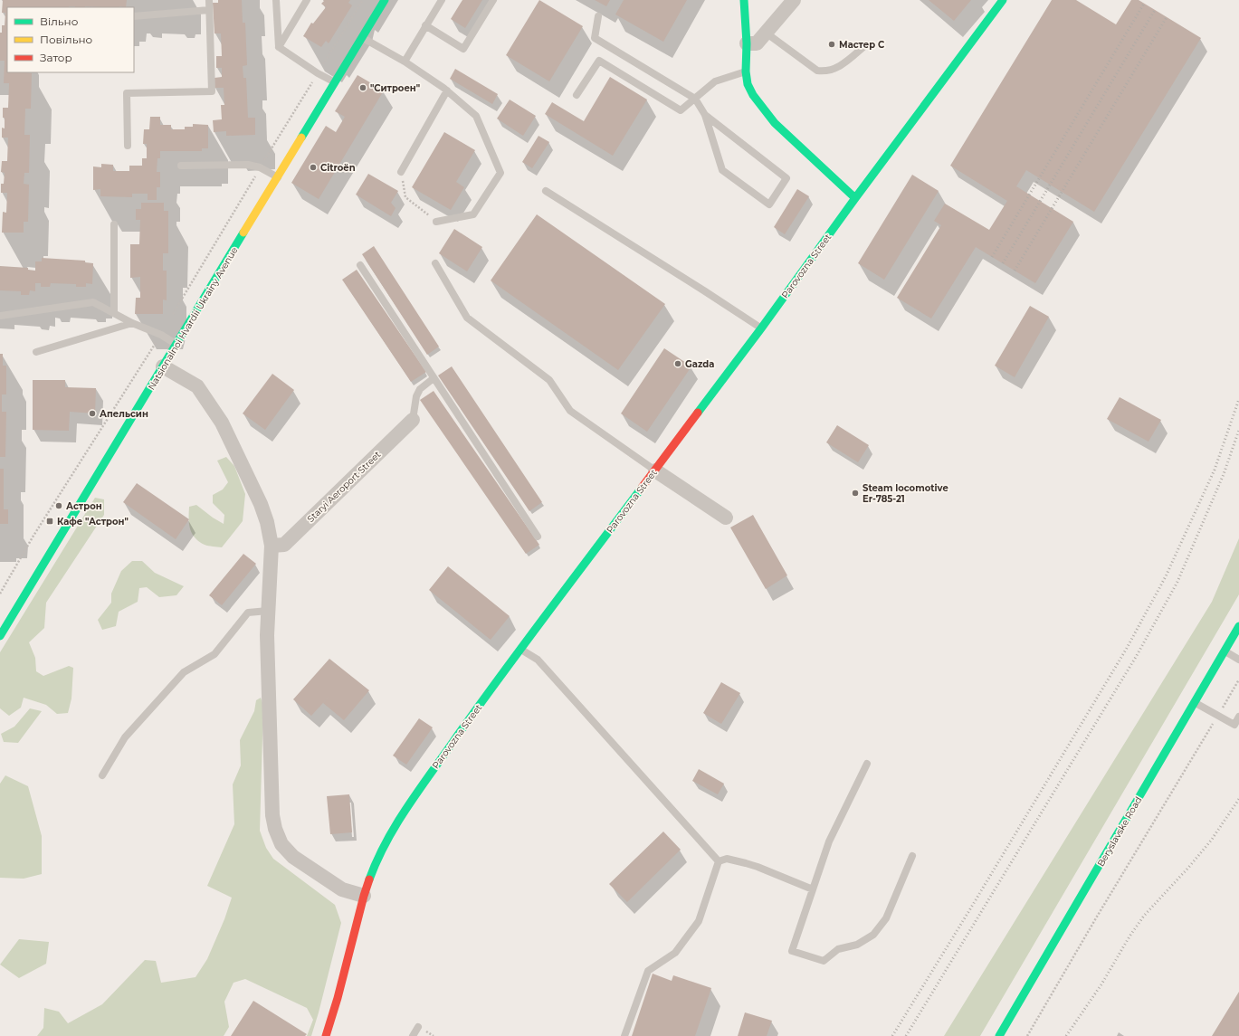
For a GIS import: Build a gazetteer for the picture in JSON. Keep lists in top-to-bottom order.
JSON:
{
  "streets": {
    "main road": ["Parovozna Street", "Natsionalnoi Hvardii Ukrainy Avenue", "Beryslavske Road"],
    "street": ["Staryi Aeroport Street"]
  },
  "places": {
    "other": [
      "Мастер С",
      "\"Ситроен\"",
      "Citroën",
      "Gazda",
      "Апельсин",
      "Steam locomotive Er-785-21",
      "Астрон"
    ],
    "transit": ["Кафе \"Астрон\""]
  },
  "legend": ["Вільно", "Повільно", "Затор"]
}
